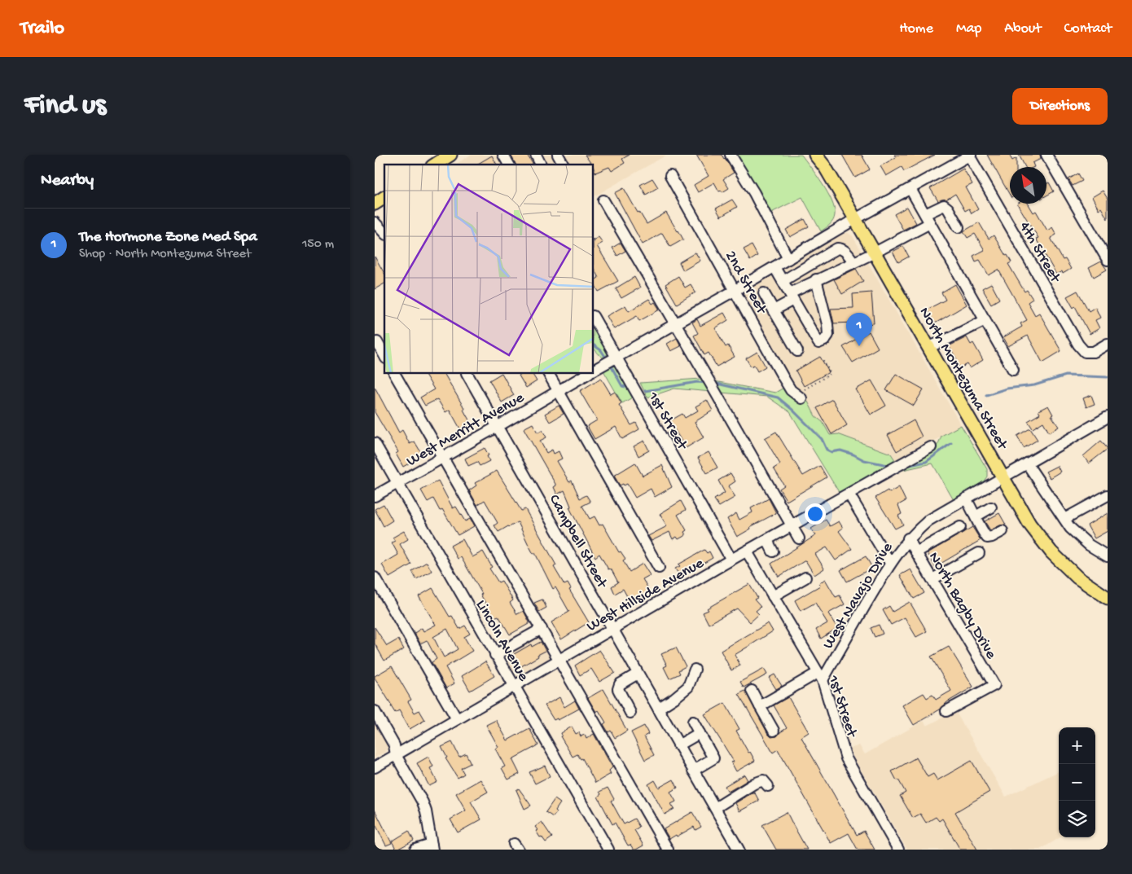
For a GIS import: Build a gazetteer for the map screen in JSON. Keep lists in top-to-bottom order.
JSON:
{
  "streets": {
    "main road": ["North Montezuma Street"],
    "street": [
      "4th Street",
      "2nd Street",
      "1st Street",
      "West Merritt Avenue",
      "Campbell Street",
      "West Hillside Avenue",
      "West Navajo Drive",
      "North Bagby Drive",
      "Lincoln Avenue"
    ]
  },
  "crossings": [
    ["North Montezuma Street", "West Navajo Drive"],
    ["1st Street", "West Hillside Avenue"],
    ["1st Street", "West Navajo Drive"],
    ["West Merritt Avenue", "Campbell Street"],
    ["West Merritt Avenue", "Lincoln Avenue"],
    ["Campbell Street", "West Hillside Avenue"],
    ["West Hillside Avenue", "Lincoln Avenue"],
    ["West Navajo Drive", "North Bagby Drive"]
  ],
  "north": "top left",
  "page": {
    "header": "Trailo",
    "nav": [
      "Home",
      "Map",
      "About",
      "Contact"
    ],
    "buttons": "Directions",
    "title": "Find us",
    "heading": "Nearby",
    "list": [
      {
        "mark": "1",
        "name": "The Hormone Zone Med Spa",
        "note": "Shop · North Montezuma Street",
        "value": "150 m"
      }
    ],
    "pins": "1",
    "map_buttons": ["+", "−"]
  }
}
